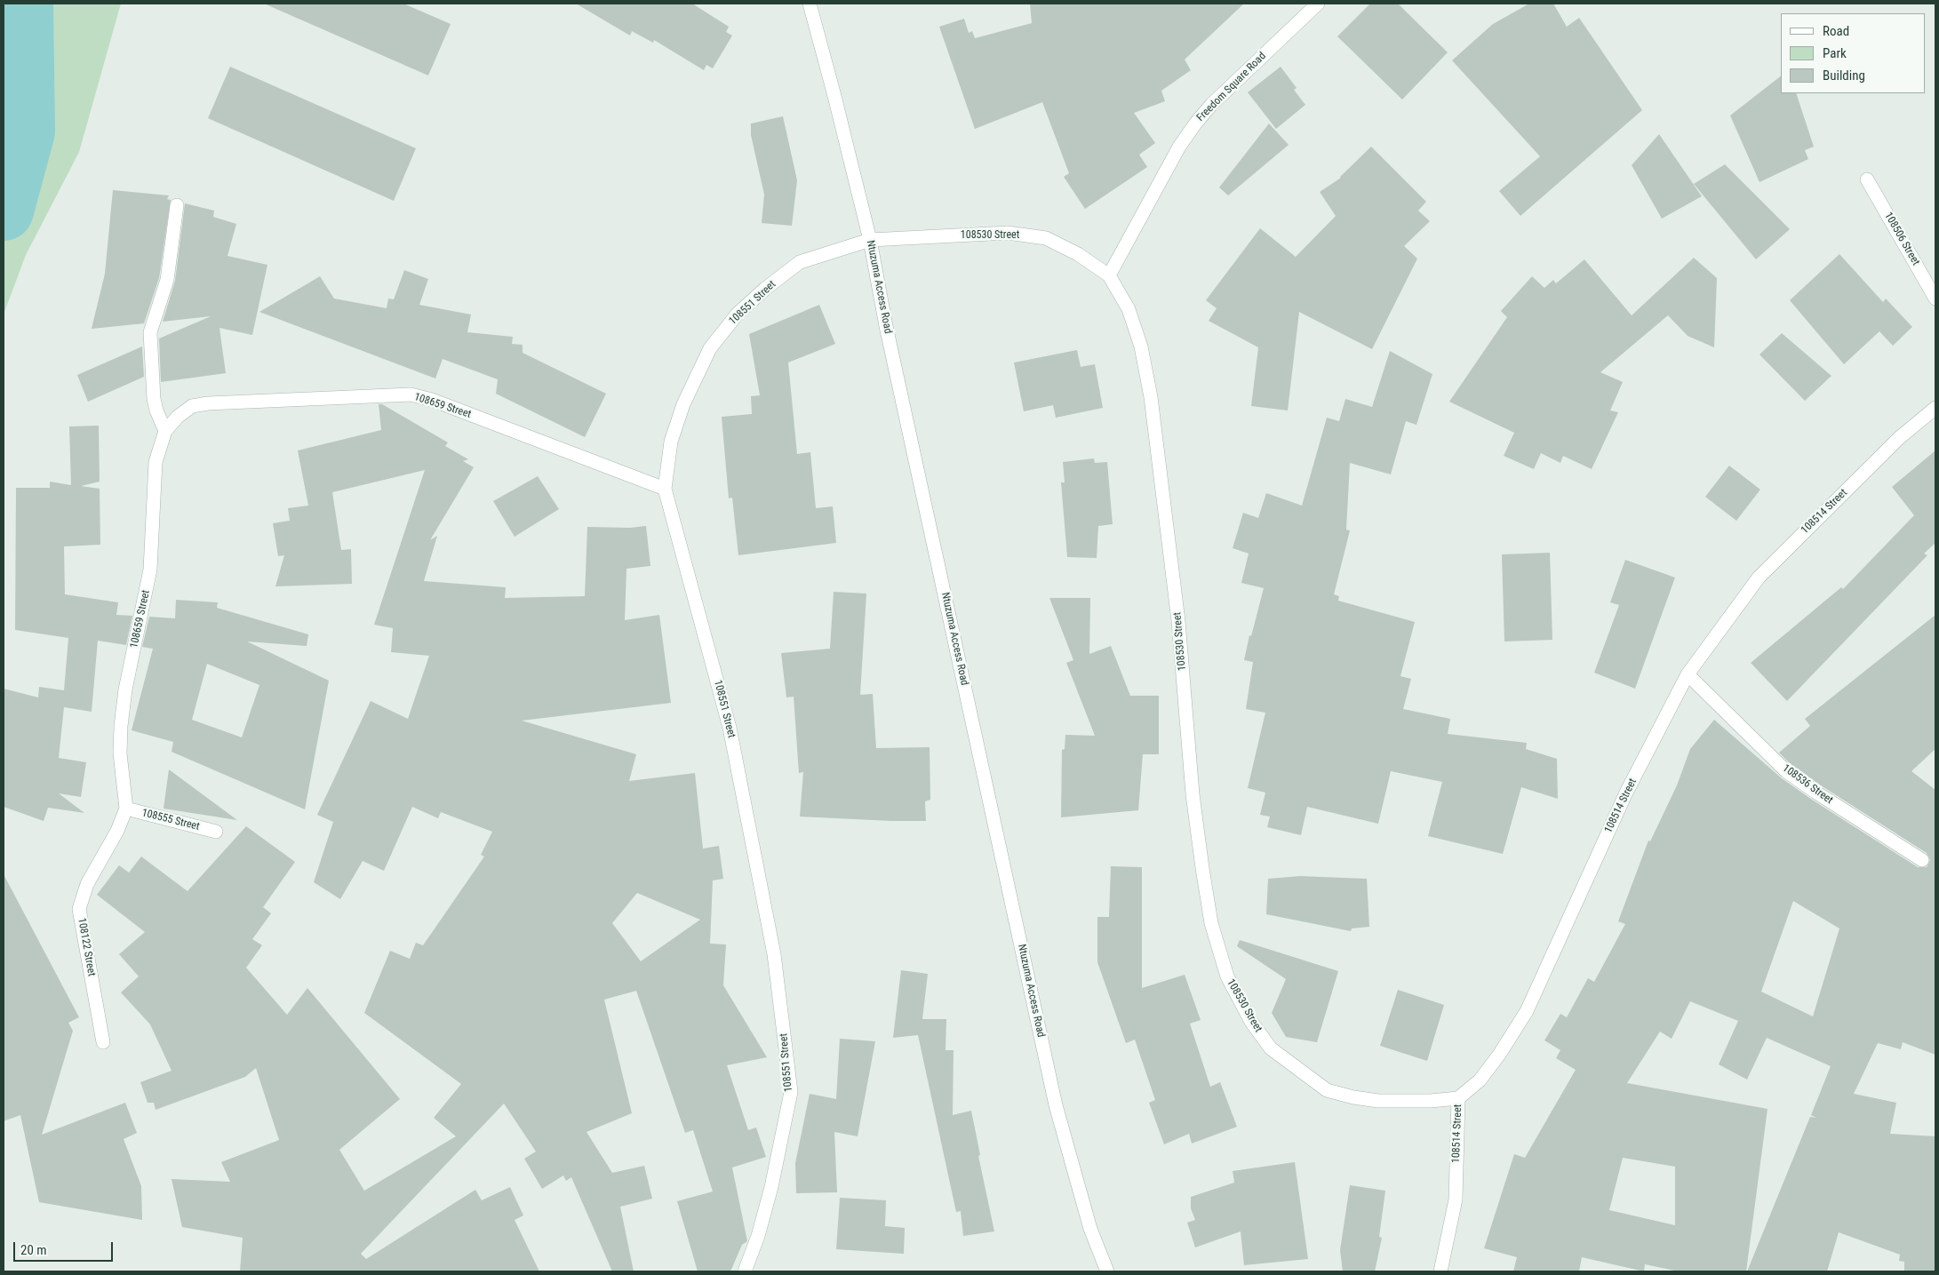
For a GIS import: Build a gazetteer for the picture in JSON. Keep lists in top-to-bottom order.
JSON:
{
  "streets": {
    "street": [
      "Freedom Square Road",
      "108530 Street",
      "108506 Street",
      "Ntuzuma Access Road",
      "108551 Street",
      "108659 Street",
      "108514 Street",
      "108536 Street",
      "108555 Street",
      "108122 Street"
    ]
  },
  "crossings": [
    ["Freedom Square Road", "108530 Street"],
    ["108530 Street", "Ntuzuma Access Road"],
    ["108530 Street", "108551 Street"],
    ["108530 Street", "108514 Street"],
    ["Ntuzuma Access Road", "108551 Street"],
    ["108551 Street", "108659 Street"],
    ["108659 Street", "108555 Street"],
    ["108659 Street", "108122 Street"],
    ["108514 Street", "108536 Street"],
    ["108555 Street", "108122 Street"]
  ],
  "legend": ["Road", "Park", "Building"],
  "scale_bar": "20 m"
}
